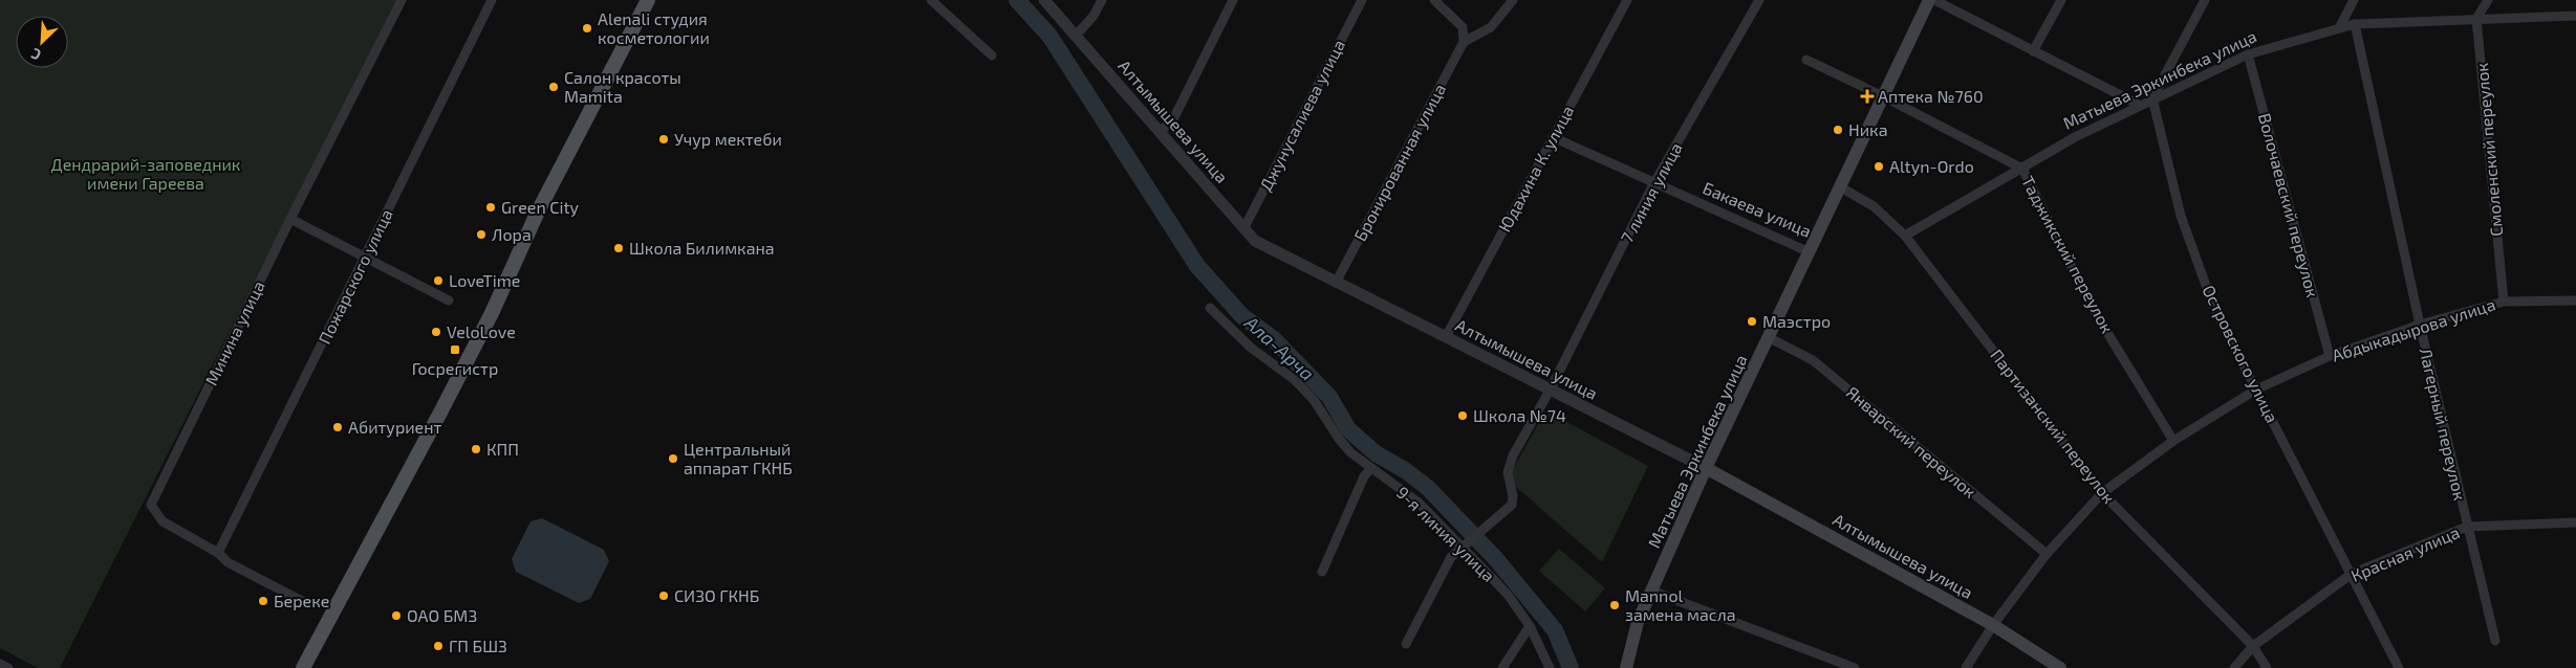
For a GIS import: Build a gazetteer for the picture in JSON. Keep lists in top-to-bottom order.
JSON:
{
  "streets": {
    "main road": ["Матыева Эркинбека улица", "Алтымышева улица", "Бакаева улица"],
    "street": [
      "Джунусалиева улица",
      "Смоленский переулок",
      "Бронированная улица",
      "Юдахина К. улица",
      "7 линия улица",
      "Волочаевский переулок",
      "Таджикский переулок",
      "Пожарского улица",
      "Абдыкадырова улица",
      "Минина улица",
      "Островского улица",
      "Лагерный переулок",
      "Партизанский переулок",
      "Январский переулок",
      "9-я линия улица",
      "Красная улица"
    ]
  },
  "crossings": [
    ["Матыева Эркинбека улица", "Алтымышева улица"],
    ["Матыева Эркинбека улица", "Смоленский переулок"],
    ["Матыева Эркинбека улица", "Волочаевский переулок"],
    ["Матыева Эркинбека улица", "Бакаева улица"],
    ["Матыева Эркинбека улица", "Таджикский переулок"],
    ["Матыева Эркинбека улица", "Островского улица"],
    ["Матыева Эркинбека улица", "Лагерный переулок"],
    ["Матыева Эркинбека улица", "Партизанский переулок"],
    ["Матыева Эркинбека улица", "Январский переулок"],
    ["Джунусалиева улица", "Алтымышева улица"],
    ["Алтымышева улица", "Бронированная улица"],
    ["Алтымышева улица", "Юдахина К. улица"],
    ["Алтымышева улица", "7 линия улица"],
    ["Алтымышева улица", "Абдыкадырова улица"],
    ["Смоленский переулок", "Абдыкадырова улица"],
    ["Юдахина К. улица", "Бакаева улица"],
    ["7 линия улица", "Бакаева улица"],
    ["7 линия улица", "9-я линия улица"],
    ["Волочаевский переулок", "Абдыкадырова улица"],
    ["Бакаева улица", "Таджикский переулок"],
    ["Бакаева улица", "Партизанский переулок"],
    ["Таджикский переулок", "Абдыкадырова улица"],
    ["Пожарского улица", "Минина улица"],
    ["Абдыкадырова улица", "Островского улица"],
    ["Абдыкадырова улица", "Лагерный переулок"],
    ["Абдыкадырова улица", "Партизанский переулок"],
    ["Абдыкадырова улица", "Январский переулок"],
    ["Островского улица", "Красная улица"],
    ["Лагерный переулок", "Красная улица"],
    ["Партизанский переулок", "Красная улица"]
  ],
  "water": ["Ала-Арча"],
  "parks": ["Дендрарий-заповедник имени Гареева"],
  "places": {
    "other": [
      "Alenali студия косметологии",
      "Салон красоты Mamita",
      "Ника",
      "Учур мектеби",
      "Altyn-Ordo",
      "Green City",
      "Лора",
      "Школа Билимкана",
      "LoveTime",
      "Маэстро",
      "VeloLove",
      "Школа №74",
      "Абитуриент",
      "КПП",
      "Центральный аппарат ГКНБ",
      "СИЗО ГКНБ",
      "Береке",
      "Mannol замена масла",
      "ОАО БМЗ",
      "ГП БШЗ"
    ],
    "health": ["Аптека №760"],
    "transit": ["Госрегистр"]
  },
  "north": "bottom left"
}
